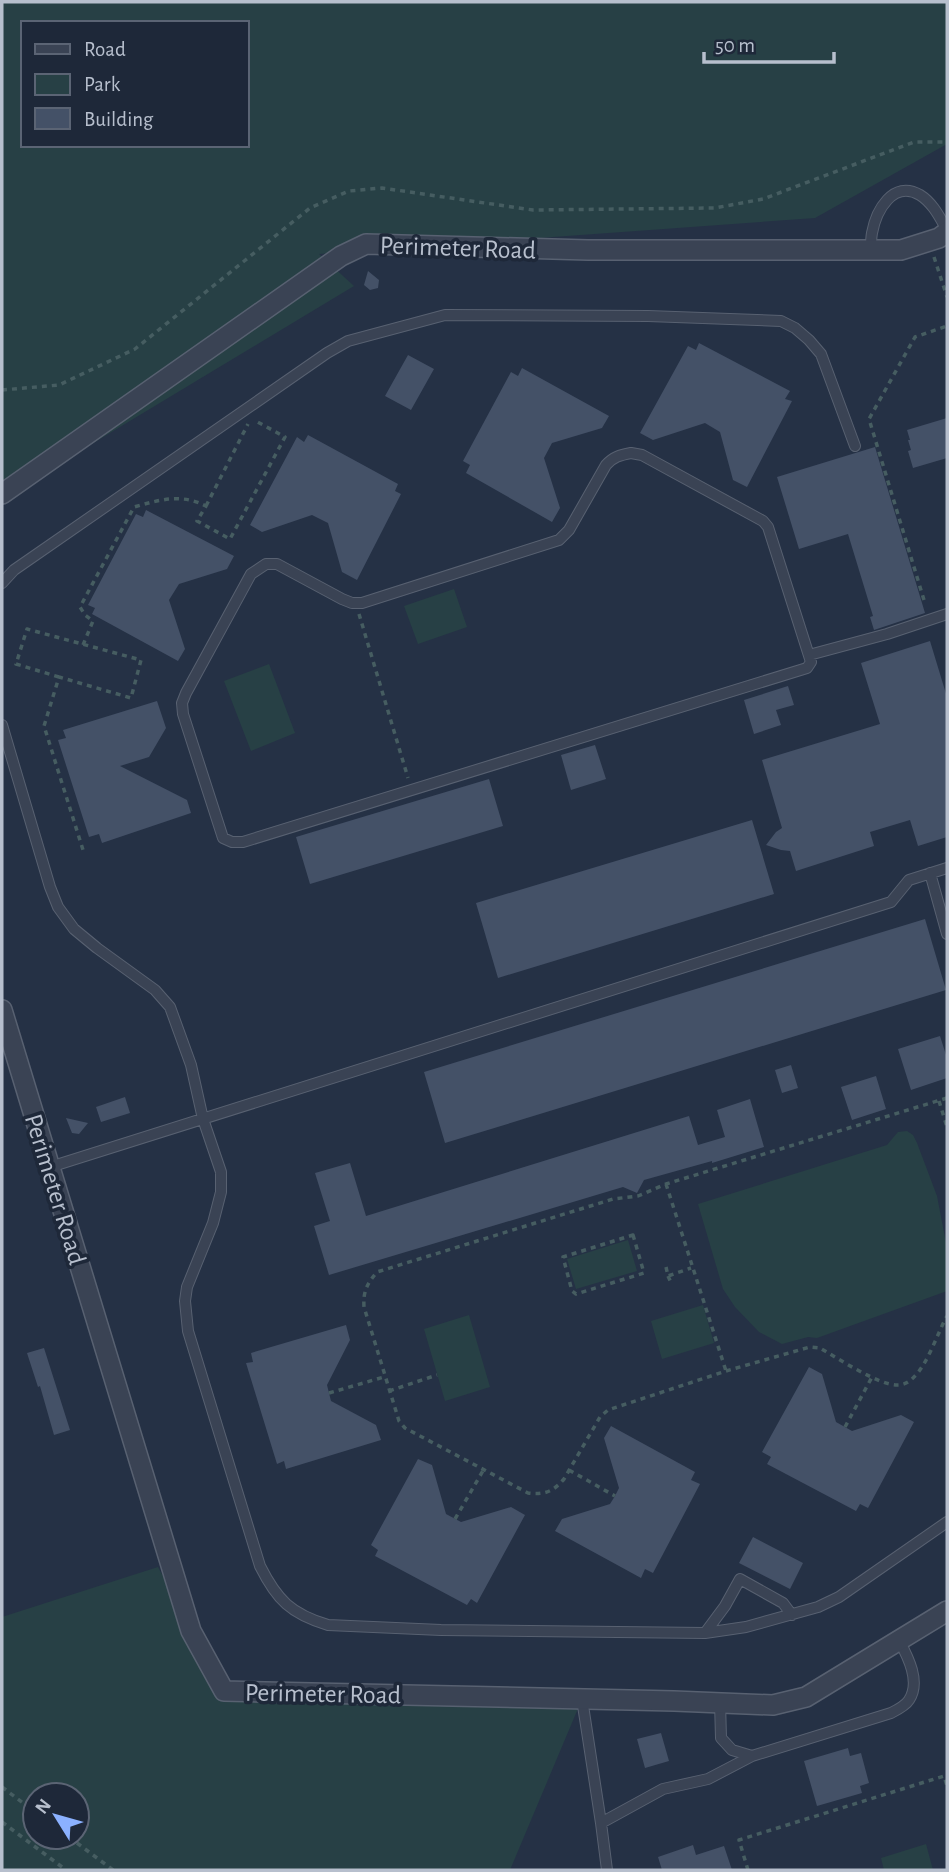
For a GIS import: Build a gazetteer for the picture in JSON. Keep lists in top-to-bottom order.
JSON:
{
  "streets": {
    "street": ["Perimeter Road"]
  },
  "legend": ["Road", "Park", "Building"],
  "scale_bar": "50 m",
  "north": "top left"
}
